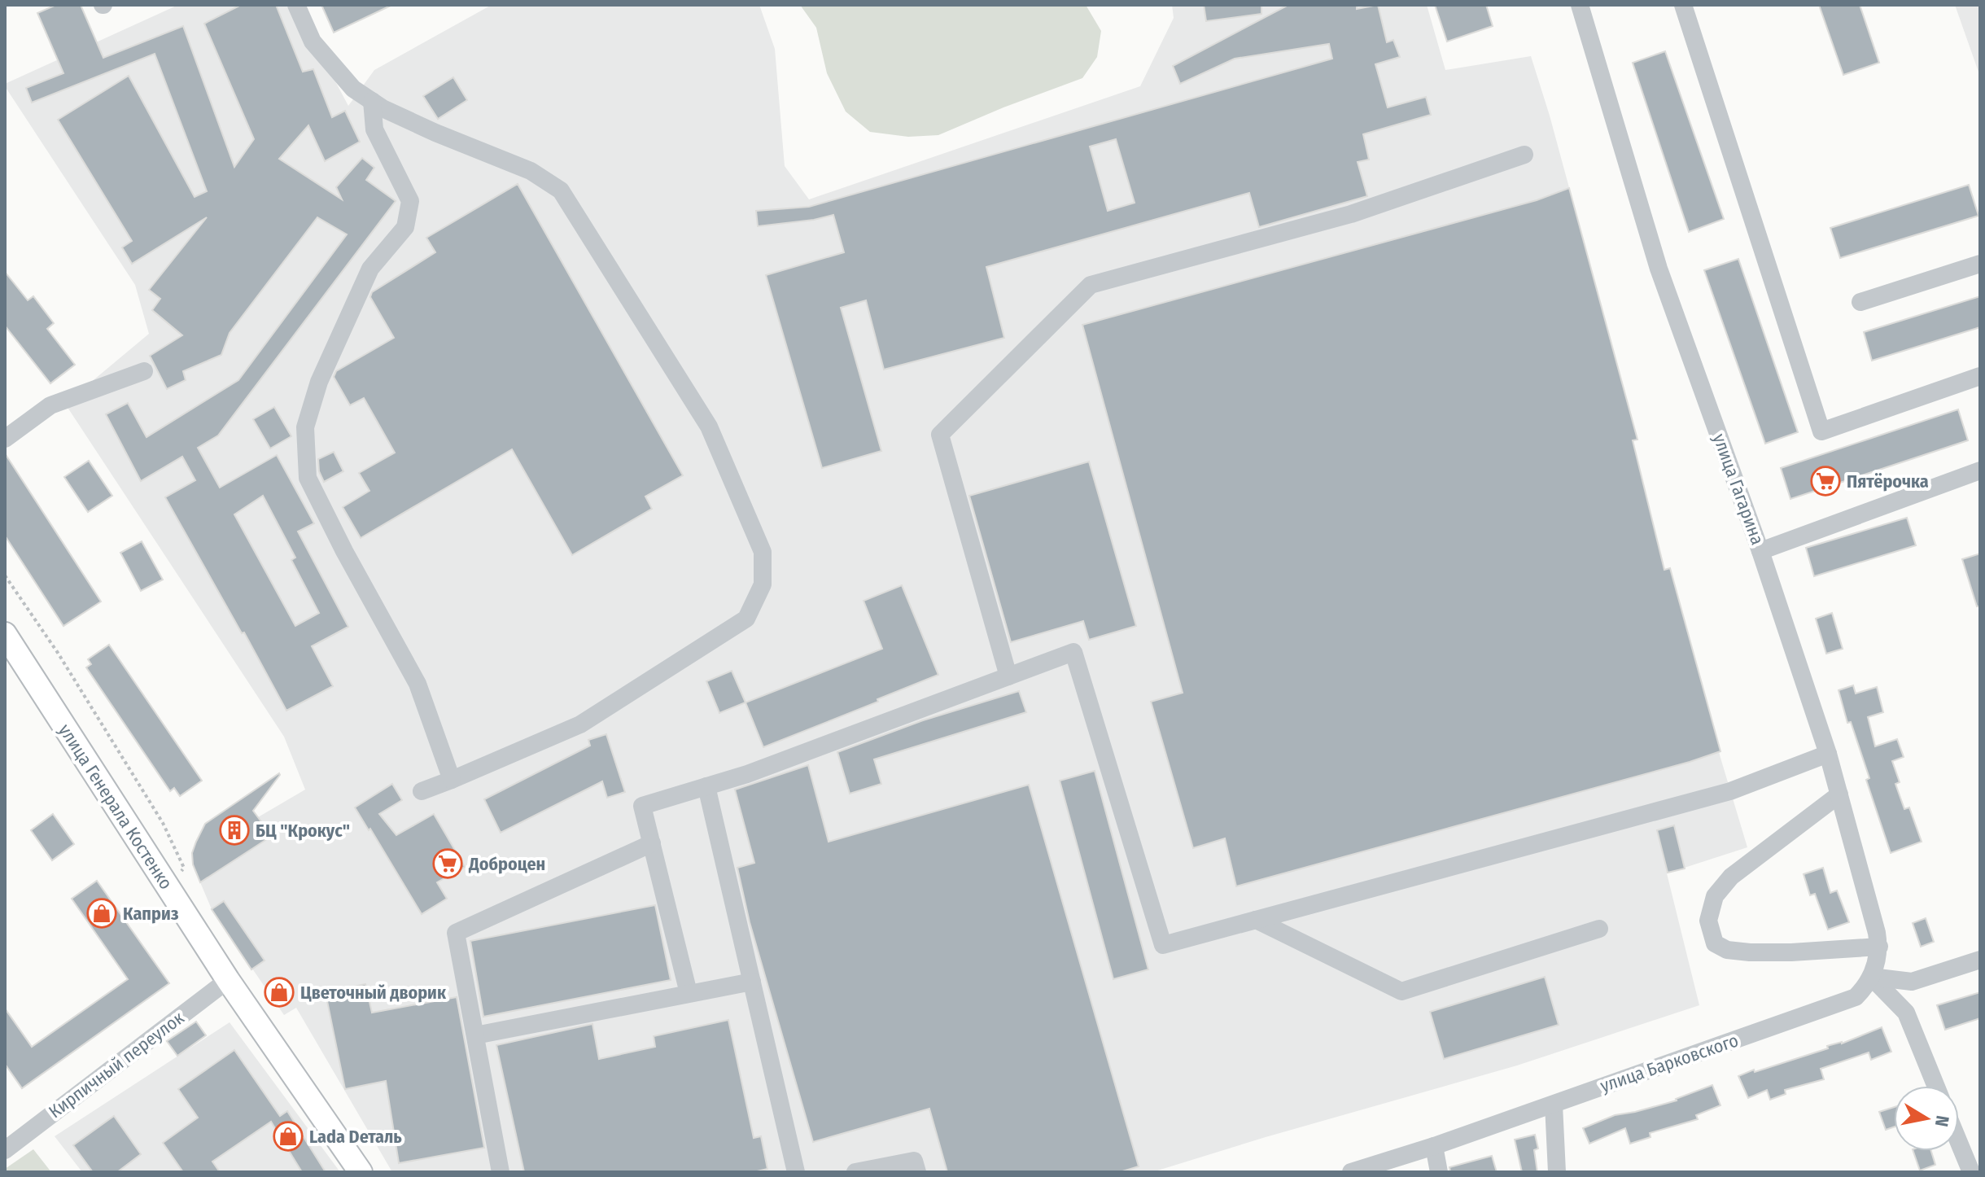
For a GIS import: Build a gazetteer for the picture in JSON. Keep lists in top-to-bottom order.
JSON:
{
  "streets": {
    "main road": ["улица Генерала Костенко"],
    "street": ["улица Гагарина", "улица Барковского", "Кирпичный переулок"]
  },
  "crossings": [
    ["улица Гагарина", "улица Барковского"],
    ["улица Генерала Костенко", "Кирпичный переулок"]
  ],
  "places": {
    "supermarket": ["Пятёрочка", "Доброцен"],
    "building": ["БЦ \"Крокус\""],
    "shop": ["Каприз", "Цветочный дворик", "Lada Dеталь"]
  },
  "north": "right"
}
